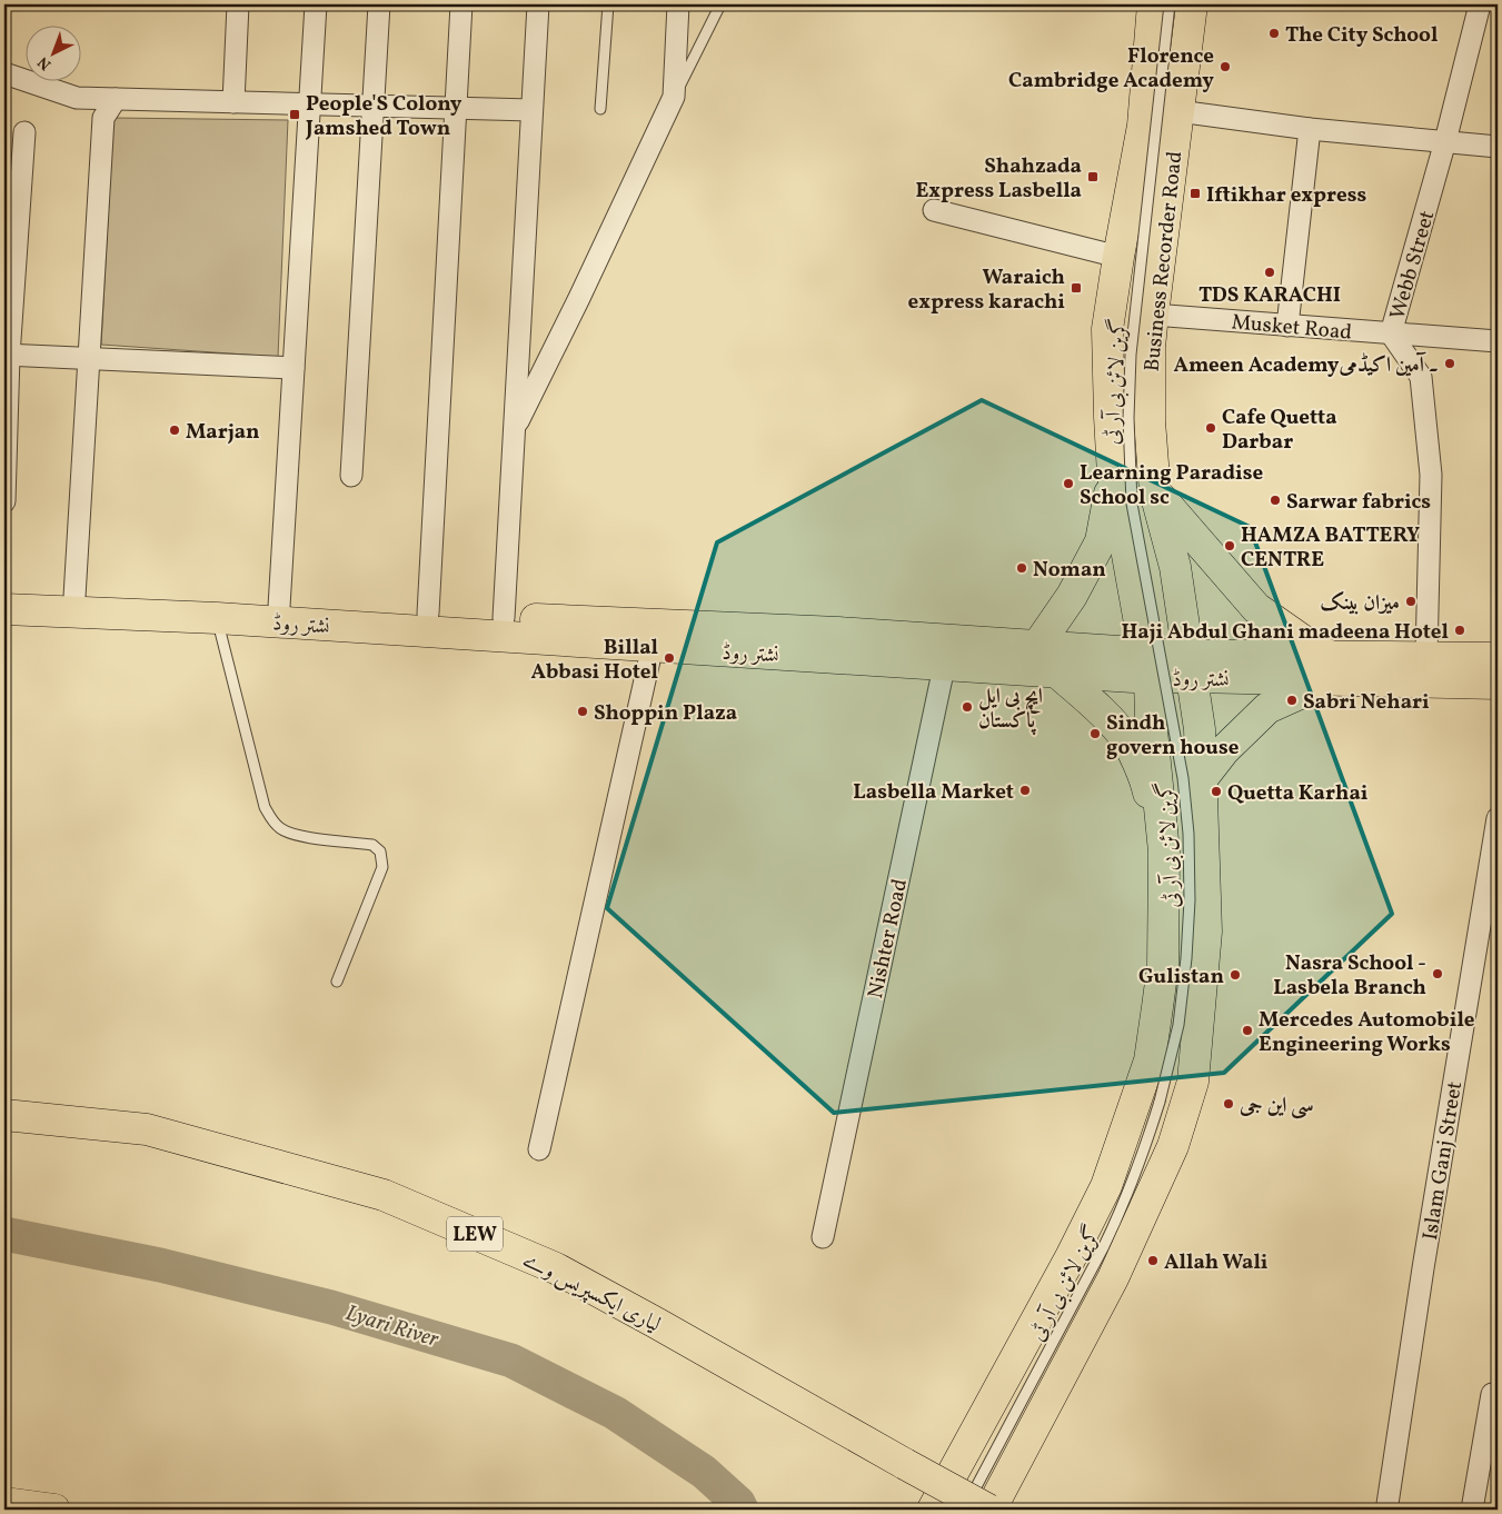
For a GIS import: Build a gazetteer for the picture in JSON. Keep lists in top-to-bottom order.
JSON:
{
  "streets": {
    "main road": [
      "Business Recorder Road",
      "نشتر روڈ",
      "LEW",
      "لیاری ایکسپریس وے"
    ],
    "street": [
      "Webb Street",
      "Musket Road",
      "Nishter Road",
      "Islam Ganj Street"
    ],
    "lane": ["گرین لائن بی آر ٹی"]
  },
  "crossings": [
    ["Business Recorder Road", "Musket Road"],
    ["Business Recorder Road", "نشتر روڈ"],
    ["Business Recorder Road", "لیاری ایکسپریس وے"],
    ["Webb Street", "Musket Road"],
    ["Webb Street", "نشتر روڈ"],
    ["نشتر روڈ", "Nishter Road"]
  ],
  "water": ["Lyari River"],
  "places": {
    "other": [
      "The City School",
      "Florence Cambridge Academy",
      "TDS KARACHI",
      "Ameen Academy۔ آمین اکیڈمی",
      "Cafe Quetta Darbar",
      "Marjan",
      "Learning Paradise School sc",
      "Sarwar fabrics",
      "HAMZA BATTERY CENTRE",
      "Noman",
      "میزان بینک",
      "Haji Abdul Ghani madeena Hotel",
      "Billal Abbasi Hotel",
      "Sabri Nehari",
      "ایچ بی ایل پاکستان",
      "Shoppin Plaza",
      "Sindh govern house",
      "Lasbella Market",
      "Quetta Karhai",
      "Nasra School - Lasbela Branch",
      "Gulistan",
      "Mercedes Automobile Engineering Works",
      "سی این جی",
      "Allah Wali"
    ],
    "transit": [
      "People'S Colony Jamshed Town",
      "Shahzada Express Lasbella",
      "Iftikhar express",
      "Waraich express karachi"
    ]
  },
  "north": "bottom left"
}
